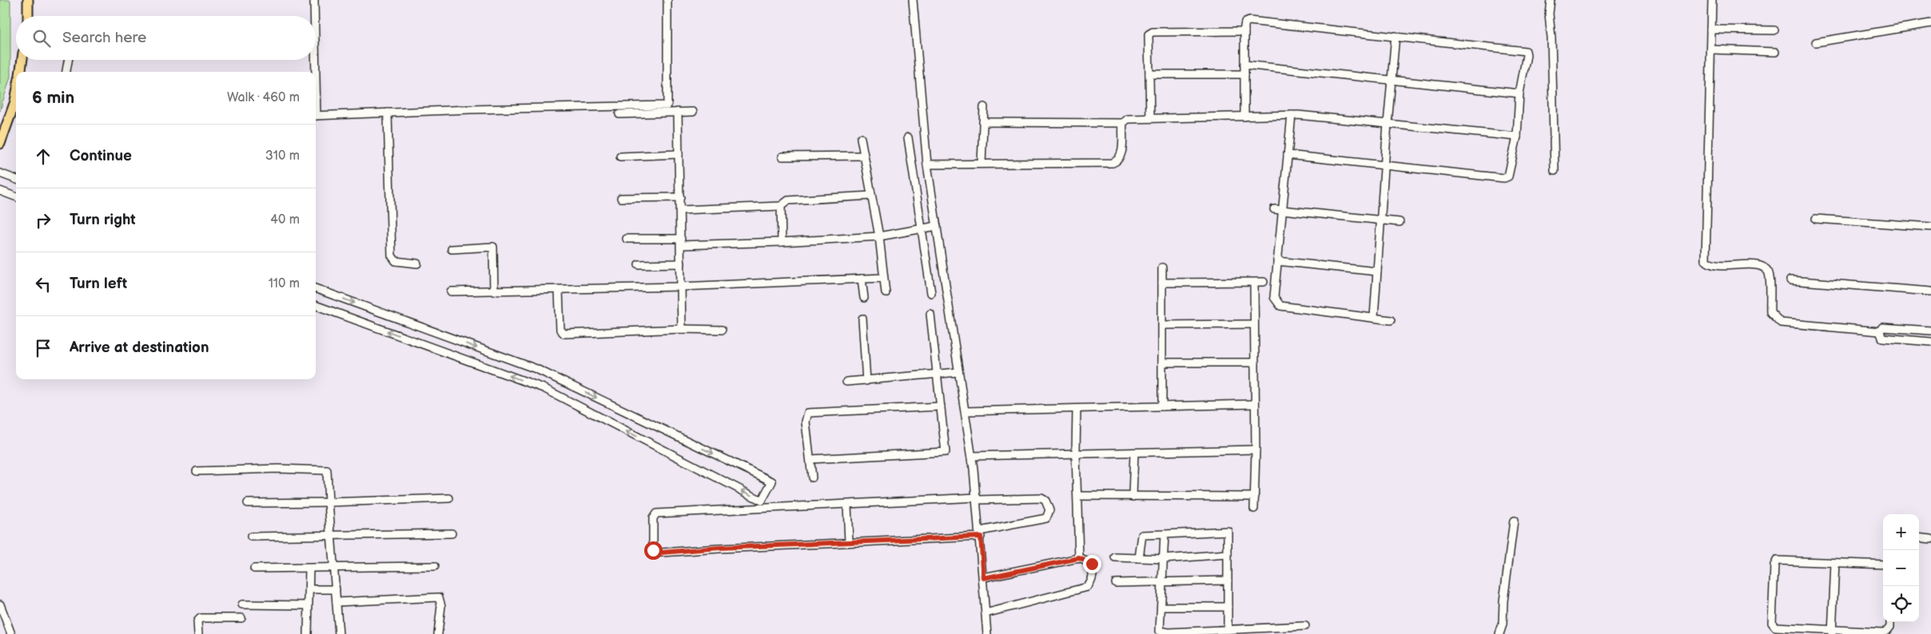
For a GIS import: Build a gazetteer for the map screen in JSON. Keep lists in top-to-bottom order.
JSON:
{
  "page": {
    "search": "Search here",
    "heading": ["6 min", "Walk · 460 m"],
    "list": [
      ["Continue", "310 m"],
      ["Turn right", "40 m"],
      ["Turn left", "110 m"],
      "Arrive at destination"
    ],
    "map_buttons": ["+", "−"]
  }
}
